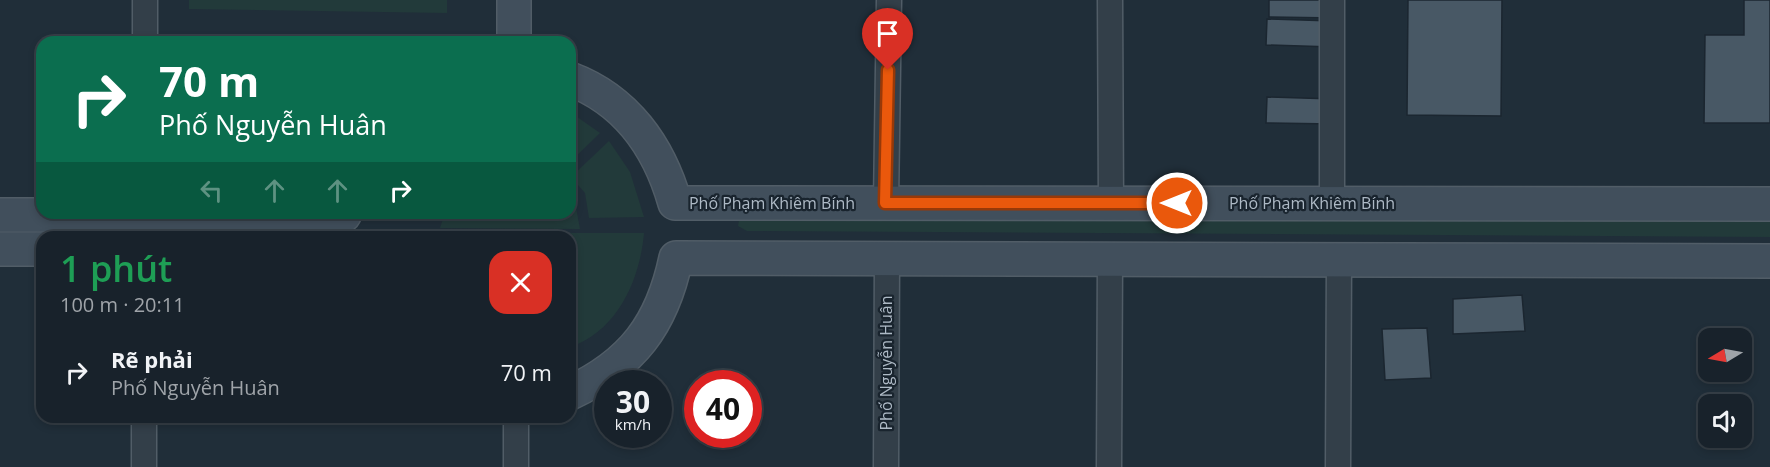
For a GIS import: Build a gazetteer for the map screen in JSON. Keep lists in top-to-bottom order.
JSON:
{
  "streets": {
    "street": ["Phố Phạm Khiêm Bính", "Phố Nguyễn Huân"]
  },
  "north": "left",
  "page": {
    "turn": ["70 m", "Phố Nguyễn Huân"],
    "heading": ["1 phút", "100 m · 20:11"],
    "list": [
      {
        "name": "Rẽ phải",
        "note": "Phố Nguyễn Huân",
        "value": "70 m"
      }
    ],
    "speed": "30 km/h",
    "limit": "40"
  }
}
